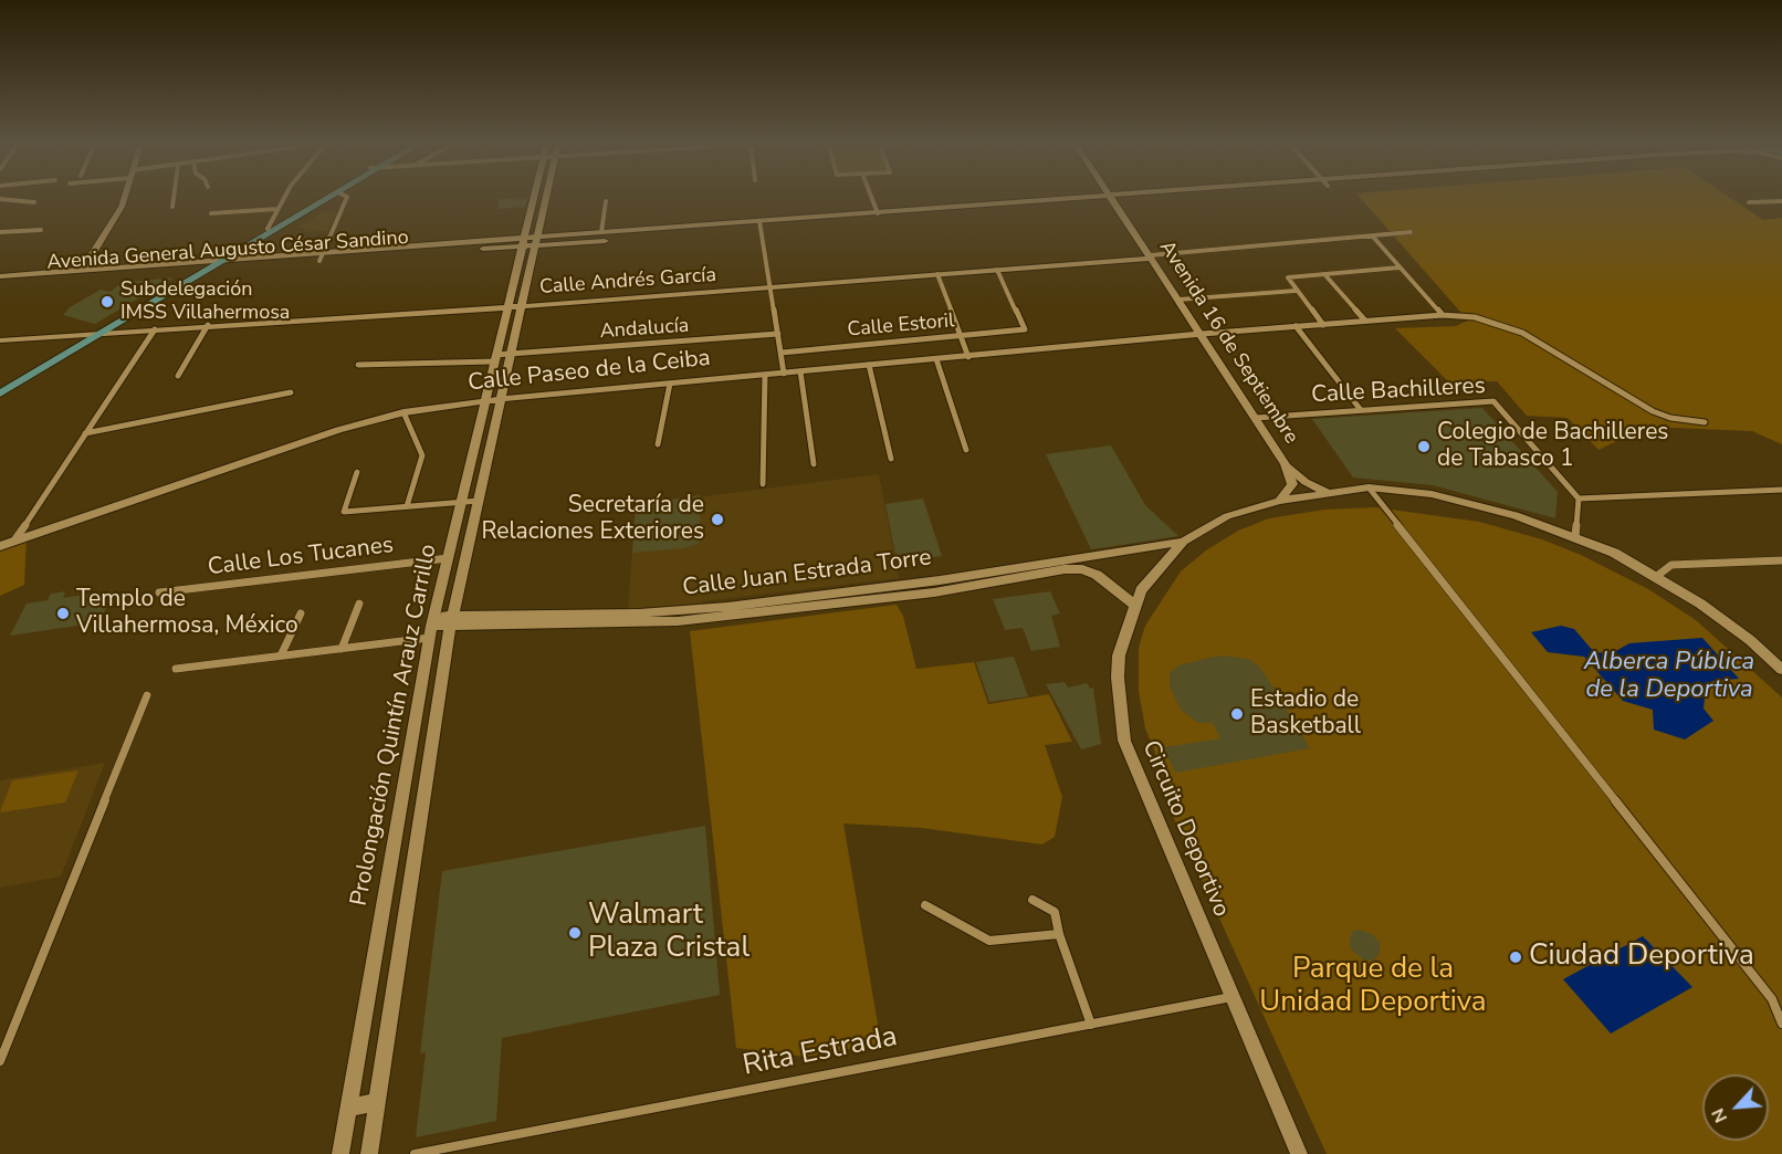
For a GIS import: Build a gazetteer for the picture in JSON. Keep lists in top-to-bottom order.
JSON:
{
  "streets": {
    "main road": [
      "Avenida General Augusto César Sandino",
      "Calle Andrés García",
      "Avenida 16 de Septiembre",
      "Calle Paseo de la Ceiba",
      "Calle Juan Estrada Torre",
      "Prolongación Quintín Arauz Carrillo",
      "Circuito Deportivo"
    ],
    "street": [
      "Calle Estoril",
      "Andalucía",
      "Calle Bachilleres",
      "Calle Los Tucanes",
      "Rita Estrada"
    ]
  },
  "crossings": [
    ["Avenida General Augusto César Sandino", "Avenida 16 de Septiembre"],
    ["Avenida General Augusto César Sandino", "Prolongación Quintín Arauz Carrillo"],
    ["Calle Andrés García", "Calle Estoril"],
    ["Calle Andrés García", "Avenida 16 de Septiembre"],
    ["Calle Andrés García", "Prolongación Quintín Arauz Carrillo"],
    ["Andalucía", "Prolongación Quintín Arauz Carrillo"],
    ["Avenida 16 de Septiembre", "Calle Paseo de la Ceiba"],
    ["Avenida 16 de Septiembre", "Calle Bachilleres"],
    ["Avenida 16 de Septiembre", "Circuito Deportivo"],
    ["Calle Paseo de la Ceiba", "Prolongación Quintín Arauz Carrillo"],
    ["Calle Los Tucanes", "Prolongación Quintín Arauz Carrillo"],
    ["Calle Juan Estrada Torre", "Prolongación Quintín Arauz Carrillo"],
    ["Calle Juan Estrada Torre", "Circuito Deportivo"],
    ["Circuito Deportivo", "Rita Estrada"]
  ],
  "water": ["Alberca Pública de la Deportiva"],
  "parks": ["Parque de la Unidad Deportiva"],
  "places": [
    "Subdelegación IMSS Villahermosa",
    "Colegio de Bachilleres de Tabasco 1",
    "Secretaría de Relaciones Exteriores",
    "Templo de Villahermosa, México",
    "Estadio de Basketball",
    "Walmart Plaza Cristal",
    "Ciudad Deportiva"
  ],
  "north": "bottom left"
}
